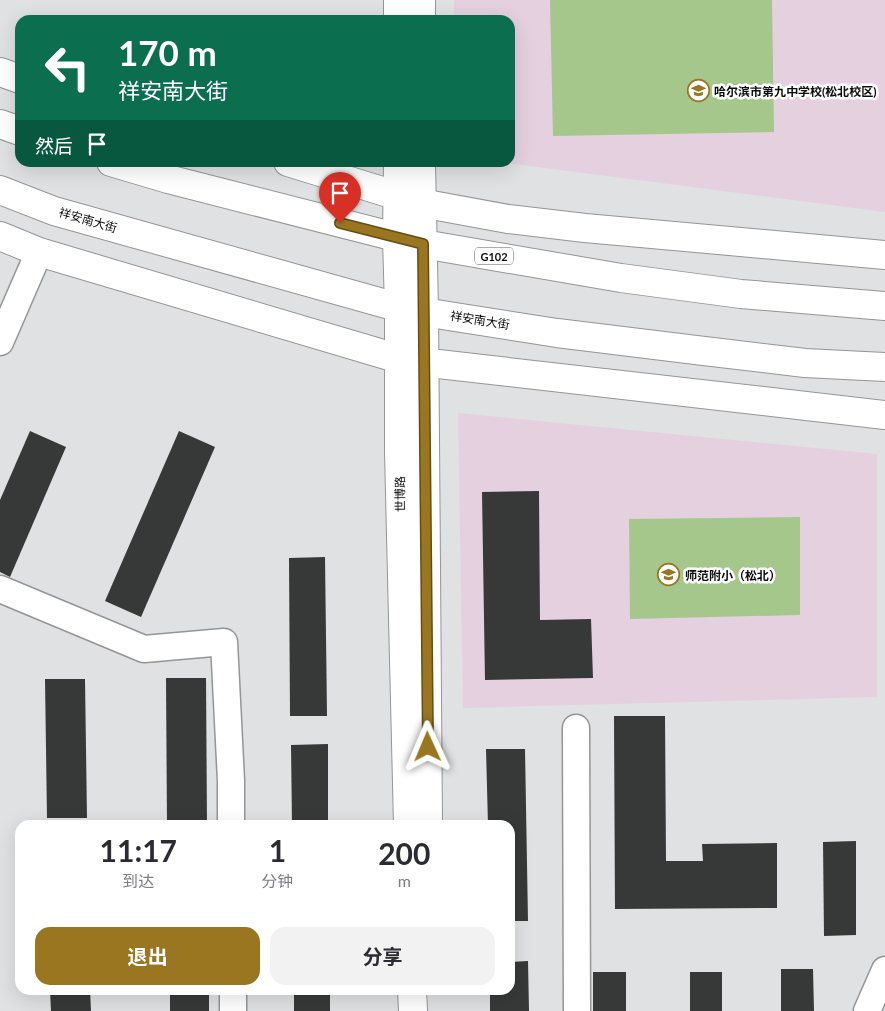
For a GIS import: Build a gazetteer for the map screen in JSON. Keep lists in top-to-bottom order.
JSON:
{
  "streets": {
    "main road": ["祥安南大街", "G102", "世博路"]
  },
  "crossings": [
    ["祥安南大街", "世博路"],
    ["G102", "世博路"]
  ],
  "places": {
    "school or university": ["哈尔滨市第九中学校(松北校区)", "师范附小（松北）"]
  },
  "page": {
    "turn": ["170 m", "祥安南大街"],
    "then": "然后",
    "eta": [
      "11:17",
      "到达",
      "1",
      "分钟",
      "200",
      "m"
    ],
    "buttons": ["退出", "分享"]
  }
}
